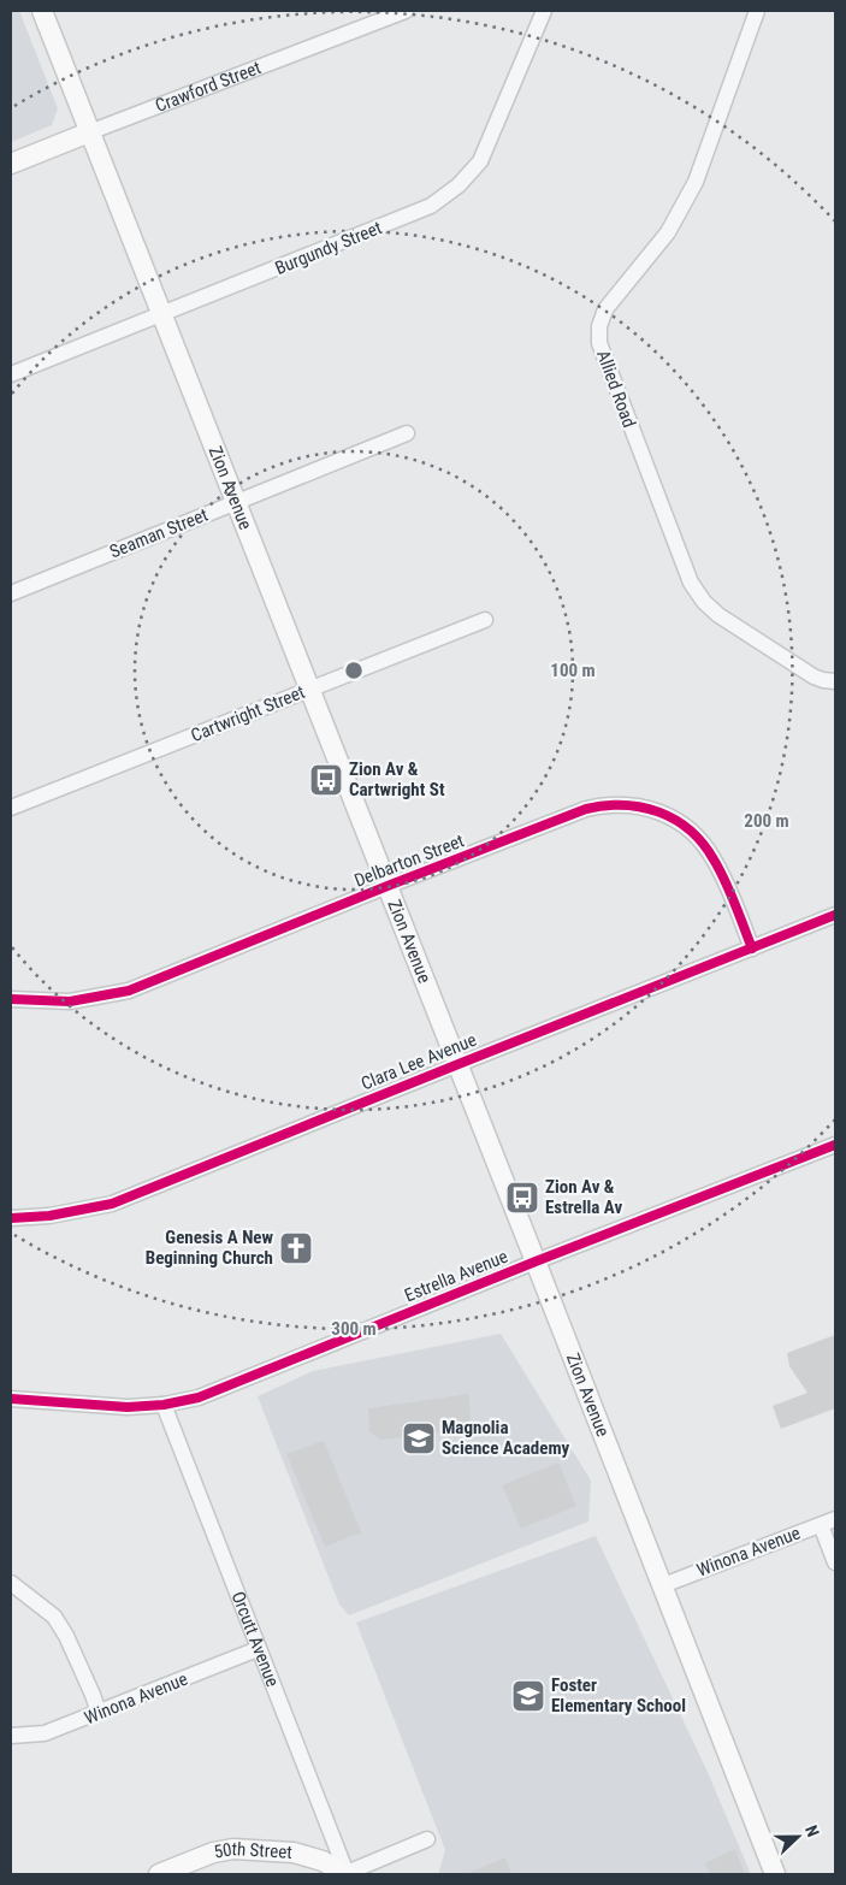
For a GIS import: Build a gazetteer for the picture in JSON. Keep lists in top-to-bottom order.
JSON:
{
  "streets": {
    "main road": ["Crawford Street", "Zion Avenue", "50th Street"],
    "street": [
      "Burgundy Street",
      "Allied Road",
      "Seaman Street",
      "Cartwright Street",
      "Delbarton Street",
      "Clara Lee Avenue",
      "Estrella Avenue",
      "Winona Avenue",
      "Orcutt Avenue"
    ]
  },
  "crossings": [
    ["Crawford Street", "Zion Avenue"],
    ["Burgundy Street", "Zion Avenue"],
    ["Zion Avenue", "Seaman Street"],
    ["Zion Avenue", "Cartwright Street"],
    ["Zion Avenue", "Delbarton Street"],
    ["Zion Avenue", "Clara Lee Avenue"],
    ["Zion Avenue", "Estrella Avenue"],
    ["Zion Avenue", "Winona Avenue"],
    ["Delbarton Street", "Clara Lee Avenue"],
    ["Estrella Avenue", "Orcutt Avenue"],
    ["Winona Avenue", "Orcutt Avenue"],
    ["Orcutt Avenue", "50th Street"]
  ],
  "places": {
    "bus stop": ["Zion Av & Cartwright St", "Zion Av & Estrella Av"],
    "church": ["Genesis A New Beginning Church"],
    "school or university": ["Magnolia Science Academy", "Foster Elementary School"]
  },
  "north": "right",
  "rings": ["100 m", "200 m", "300 m"]
}
